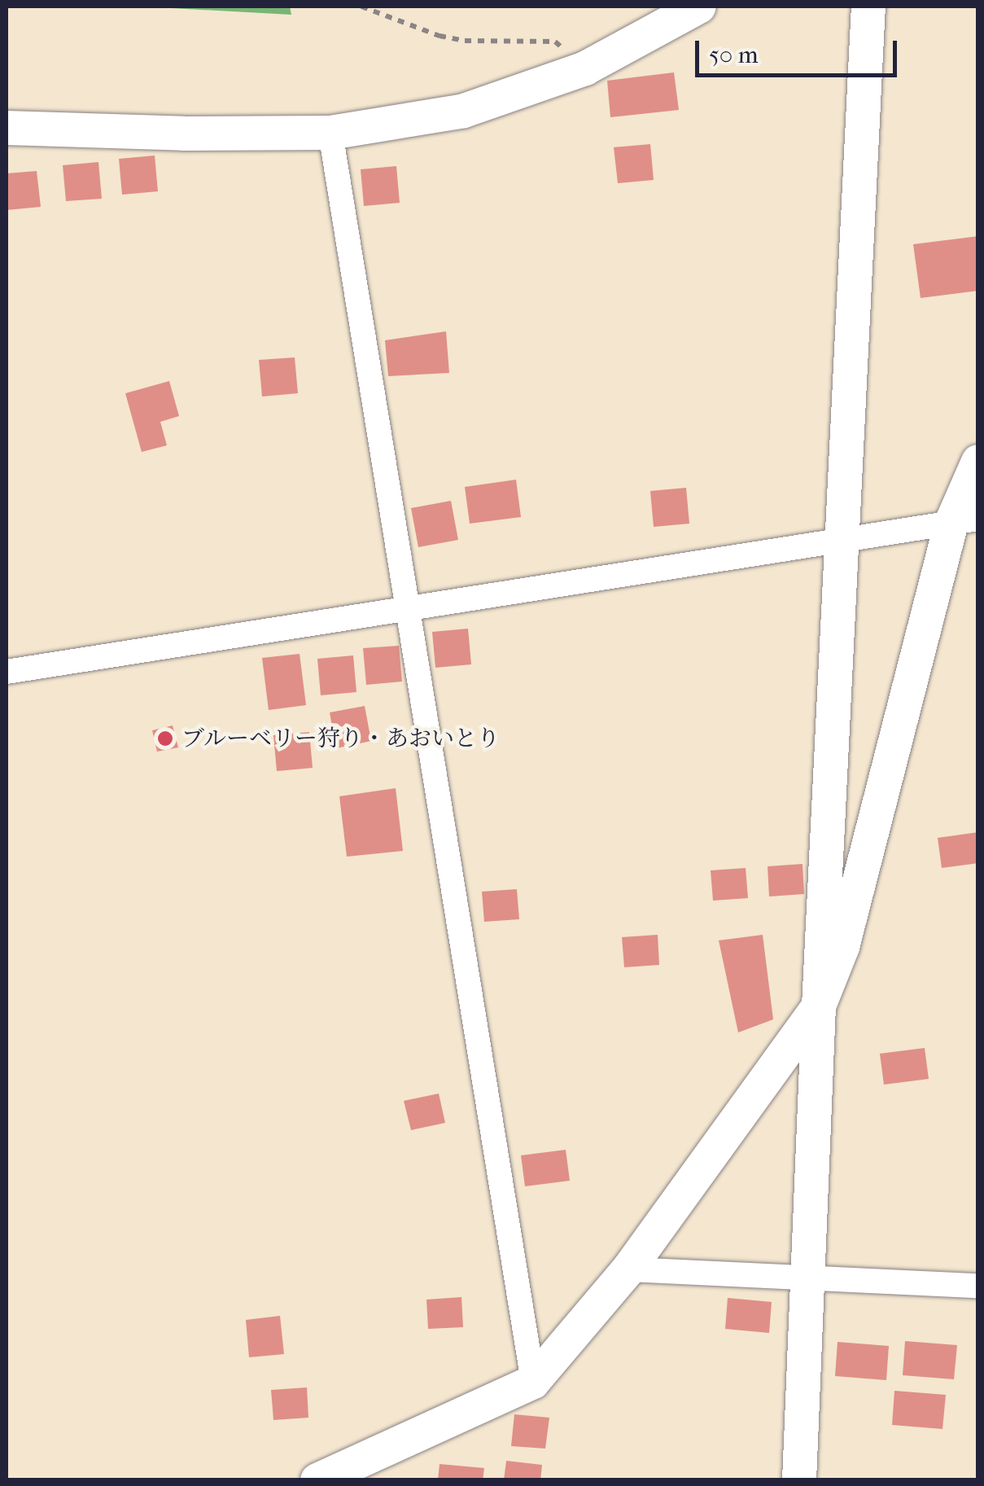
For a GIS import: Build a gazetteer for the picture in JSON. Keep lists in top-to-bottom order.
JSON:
{
  "places": ["ブルーベリー狩り・あおいとり"],
  "scale_bar": "50 m"
}
